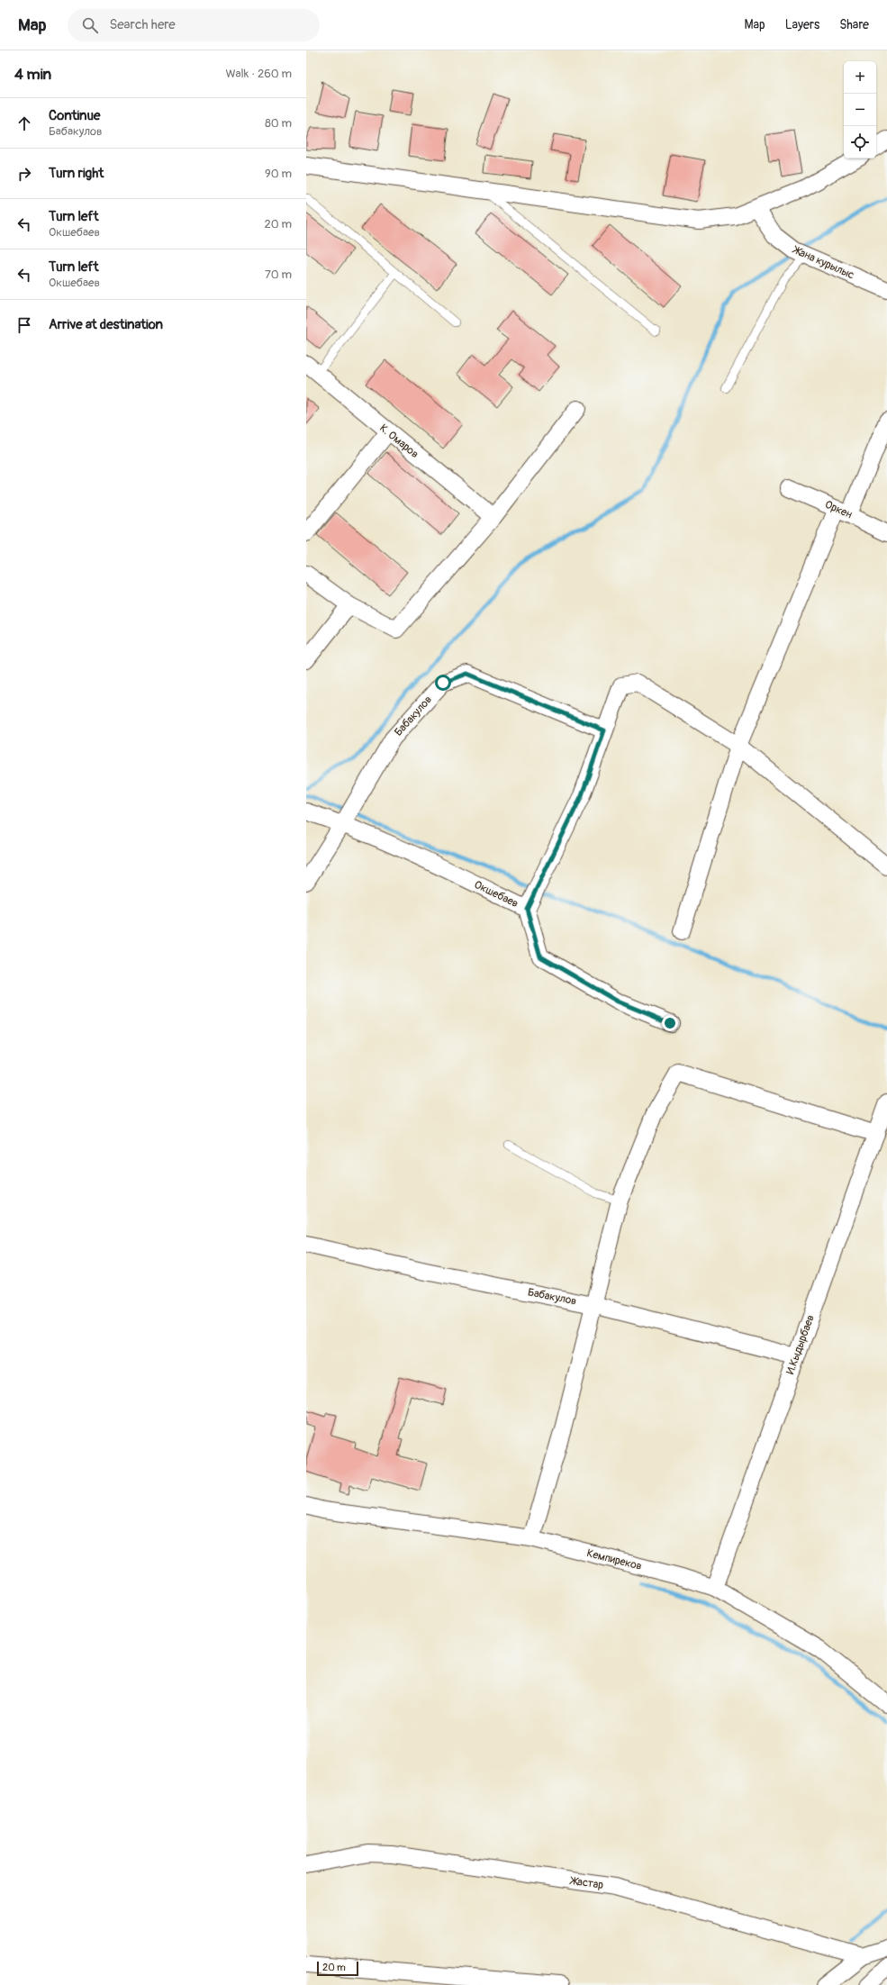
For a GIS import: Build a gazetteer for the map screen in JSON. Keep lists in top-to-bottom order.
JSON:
{
  "streets": {
    "street": [
      "Жана курылыс",
      "К. Омаров",
      "Оркен",
      "Бабакулов",
      "Окшебаев",
      "И.Кыдырбаев",
      "Кемпиреков",
      "Жастар"
    ]
  },
  "crossings": [
    ["Бабакулов", "Окшебаев"],
    ["Бабакулов", "И.Кыдырбаев"],
    ["И.Кыдырбаев", "Кемпиреков"]
  ],
  "scale_bar": "20 m",
  "page": {
    "header": "Map",
    "search": "Search here",
    "nav": ["Map", "Layers", "Share"],
    "heading": ["4 min", "Walk · 260 m"],
    "map_buttons": ["+", "−"],
    "list": [
      ["Continue", "Бабакулов", "80 m"],
      ["Turn right", "90 m"],
      ["Turn left", "Окшебаев", "20 m"],
      ["Turn left", "Окшебаев", "70 m"],
      "Arrive at destination"
    ],
    "scale": "20 m"
  }
}
